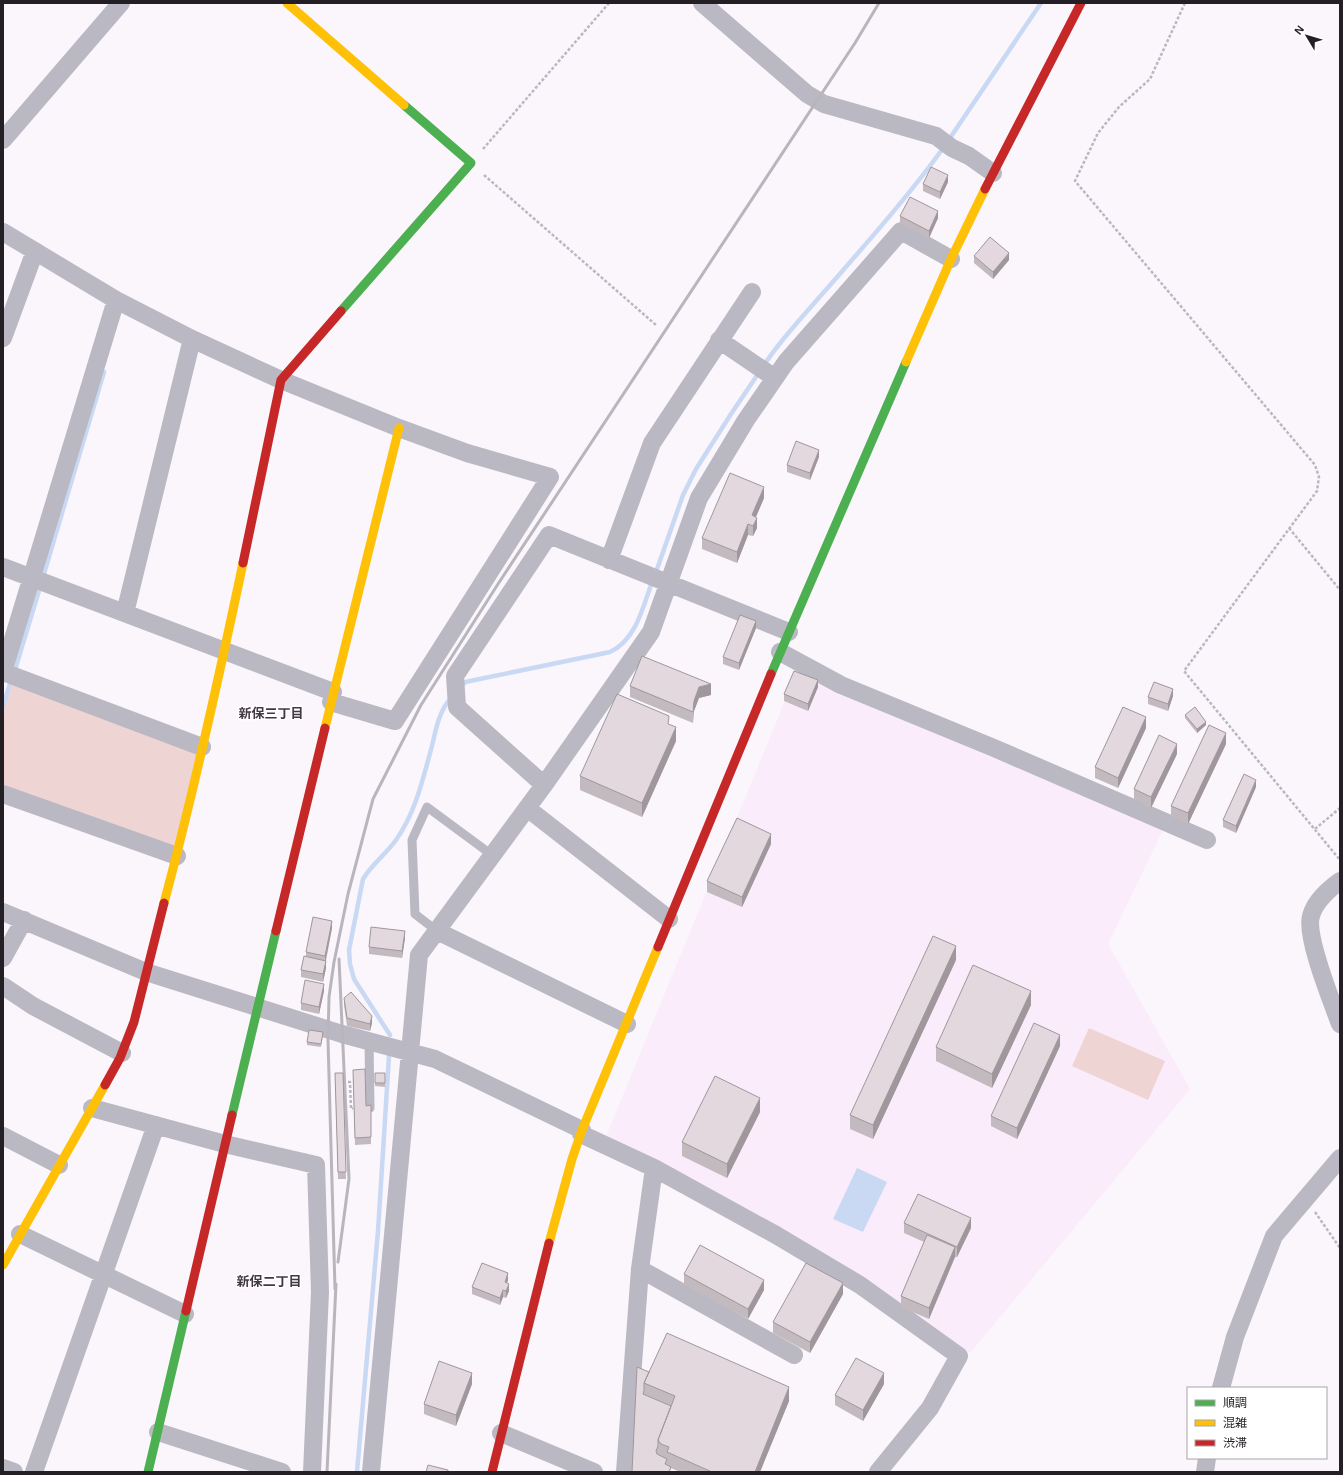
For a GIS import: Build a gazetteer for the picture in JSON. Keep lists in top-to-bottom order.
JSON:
{
  "districts": ["新保三丁目", "新保二丁目"],
  "legend": ["順調", "混雑", "渋滞"],
  "north": "top left"
}
